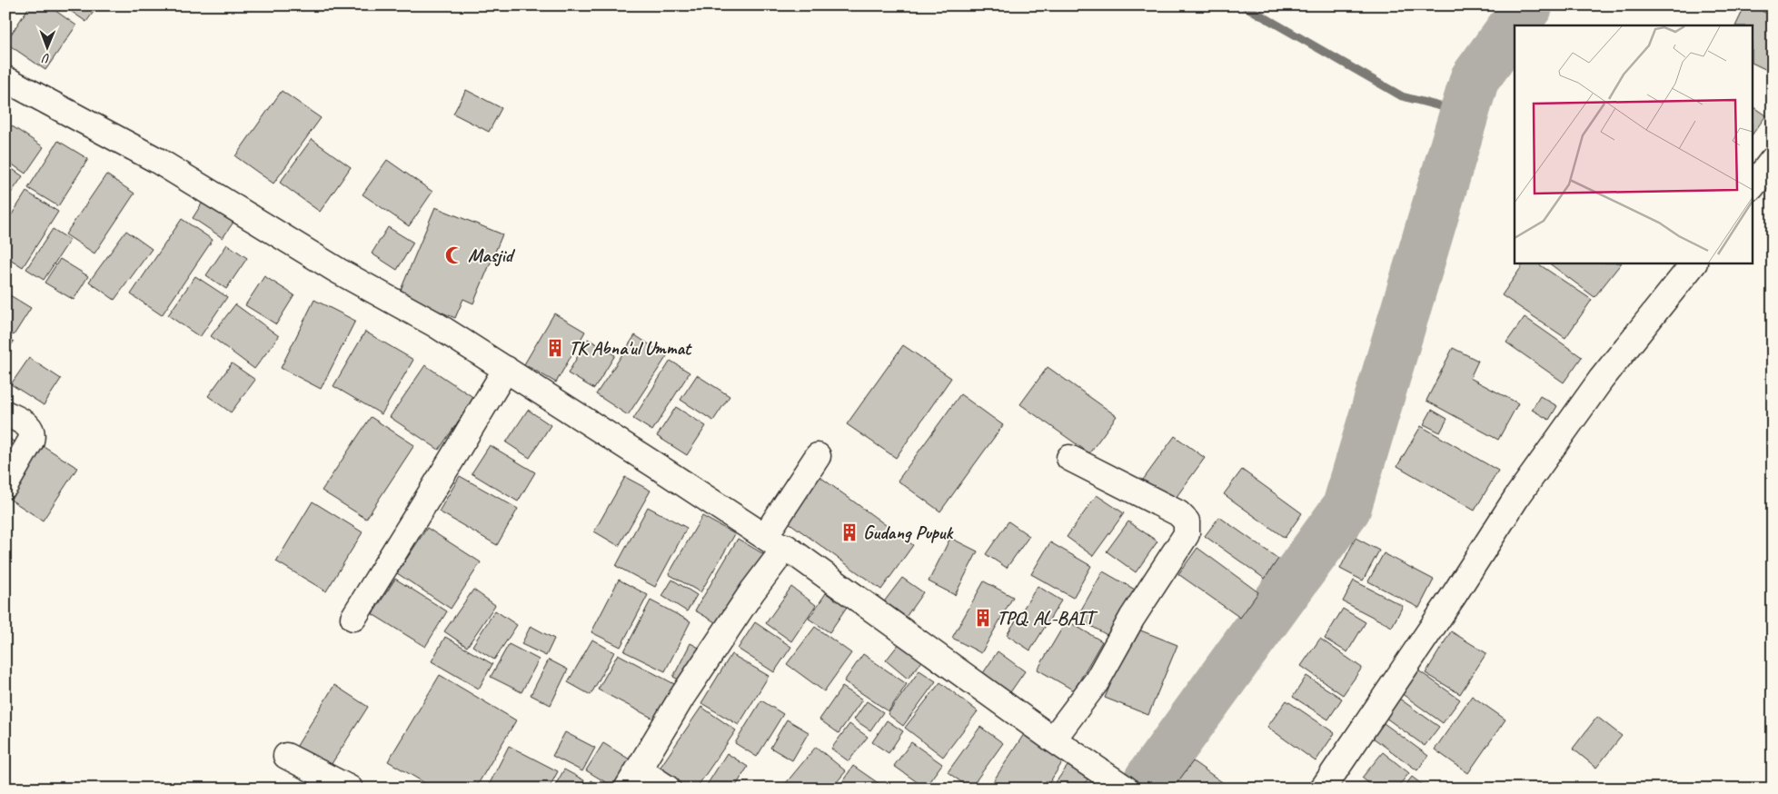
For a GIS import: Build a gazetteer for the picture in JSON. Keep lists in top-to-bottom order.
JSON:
{
  "places": {
    "mosque": ["Masjid"],
    "building": ["TK Abna'ul Ummat", "Gudang Pupuk", "TPQ. AL-BAIT"]
  },
  "north": "bottom"
}
